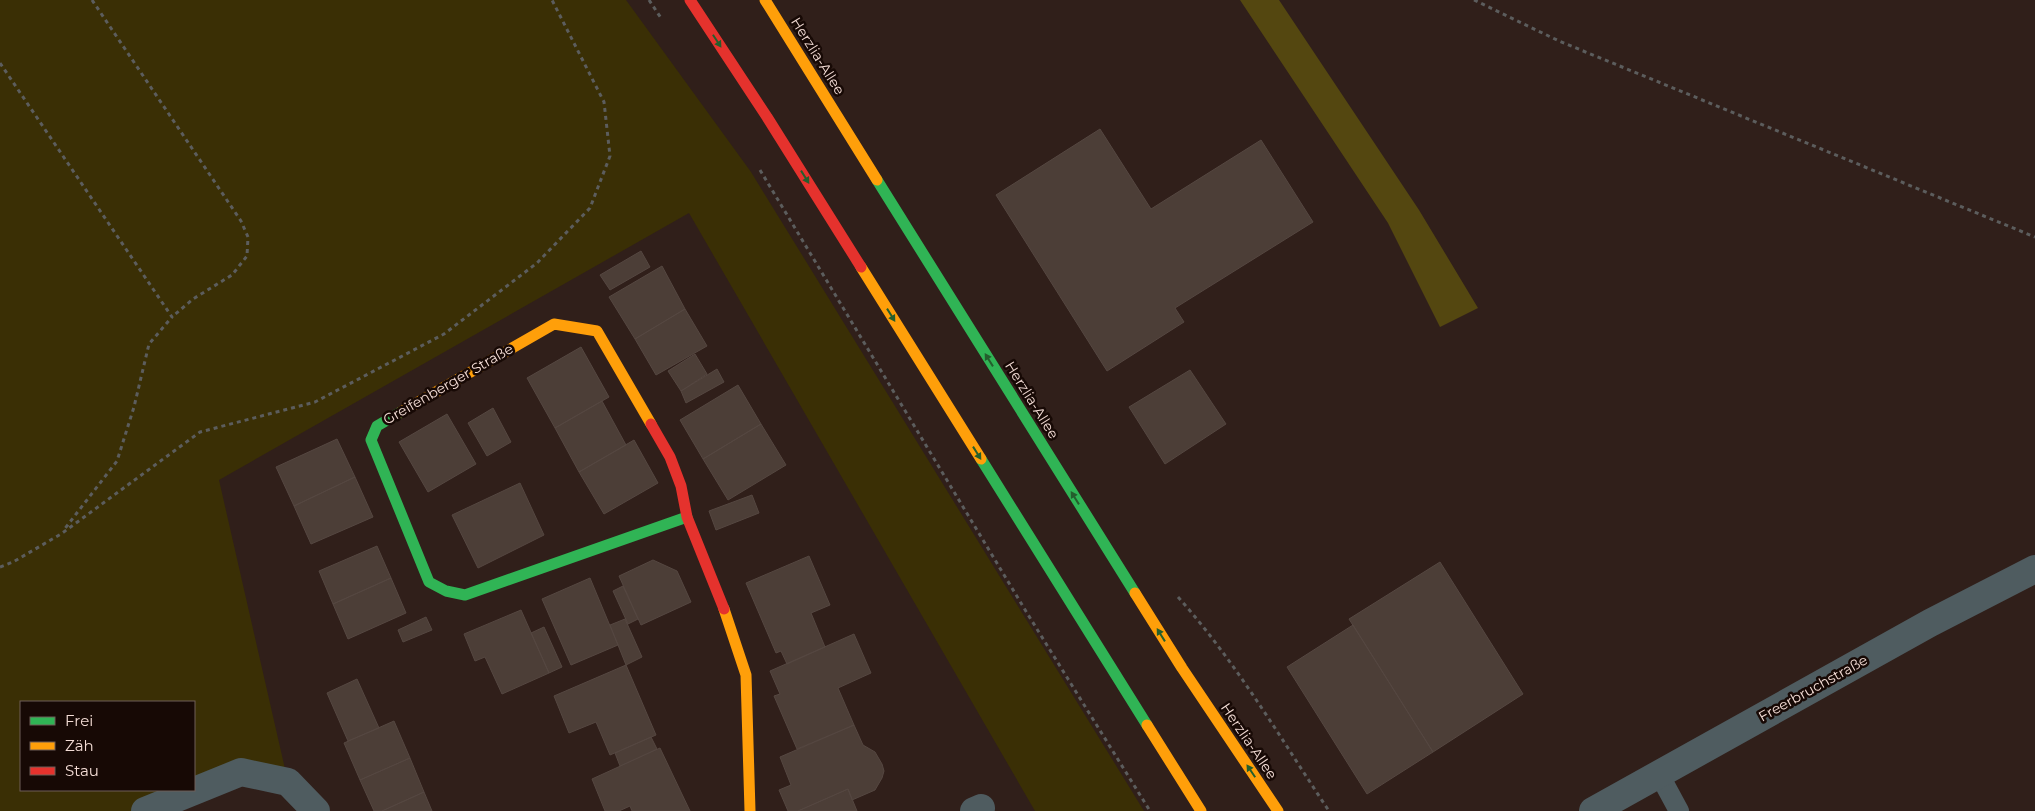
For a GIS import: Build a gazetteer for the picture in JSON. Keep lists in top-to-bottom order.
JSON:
{
  "streets": {
    "main road": ["Herzlia-Allee", "Greifenberger Straße"],
    "street": ["Freerbruchstraße"]
  },
  "legend": ["Frei", "Zäh", "Stau"]
}
